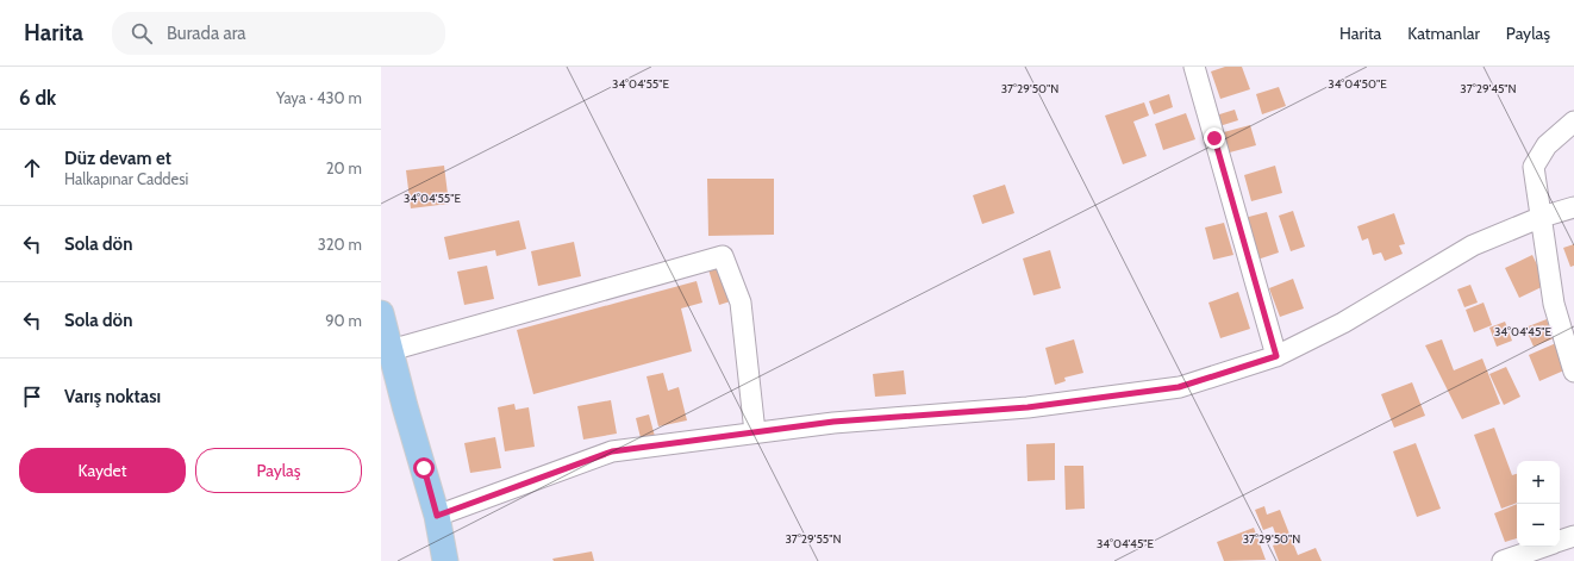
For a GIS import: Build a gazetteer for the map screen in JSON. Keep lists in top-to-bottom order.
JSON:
{
  "page": {
    "header": "Harita",
    "search": "Burada ara",
    "nav": ["Harita", "Katmanlar", "Paylaş"],
    "heading": ["6 dk", "Yaya · 430 m"],
    "list": [
      ["Düz devam et", "Halkapınar Caddesi", "20 m"],
      ["Sola dön", "320 m"],
      ["Sola dön", "90 m"],
      "Varış noktası"
    ],
    "buttons": ["Kaydet", "Paylaş"],
    "map_buttons": ["+", "−"]
  },
  "coordinates": [
    "34°04'55\"E",
    "34°04'50\"E",
    "37°29'50\"N",
    "37°29'45\"N",
    "34°04'45\"E",
    "37°29'55\"N"
  ]
}
